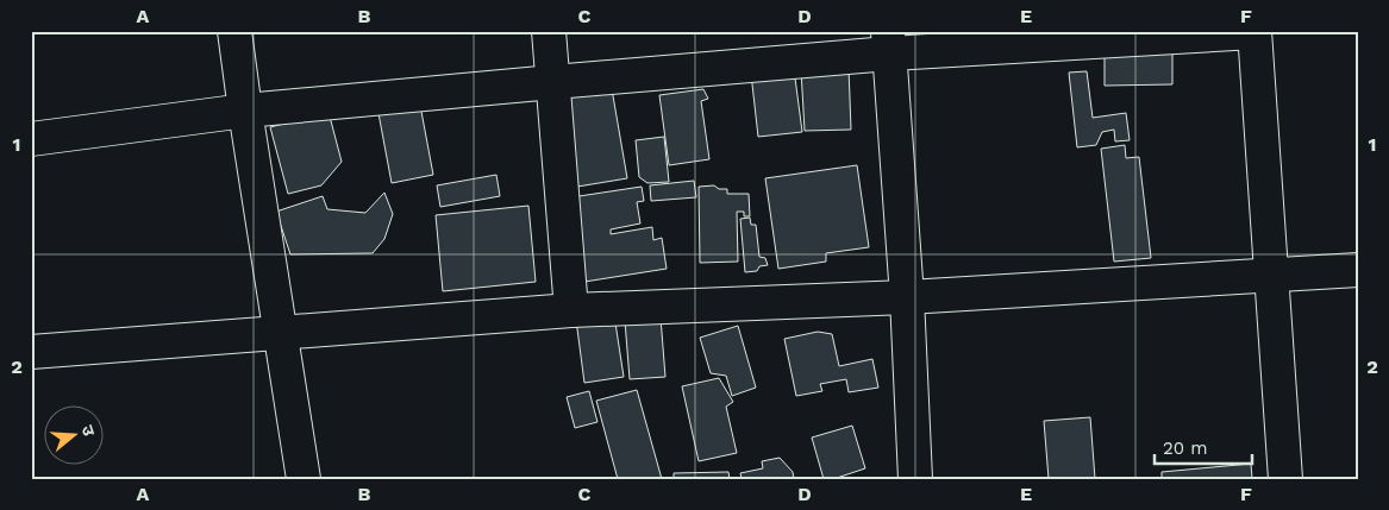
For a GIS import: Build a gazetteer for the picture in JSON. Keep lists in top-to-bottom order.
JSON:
{
  "scale_bar": "20 m",
  "north": "right",
  "grid": {
    "columns": [
      "A",
      "B",
      "C",
      "D",
      "E",
      "F"
    ],
    "rows": ["1", "2"]
  }
}
